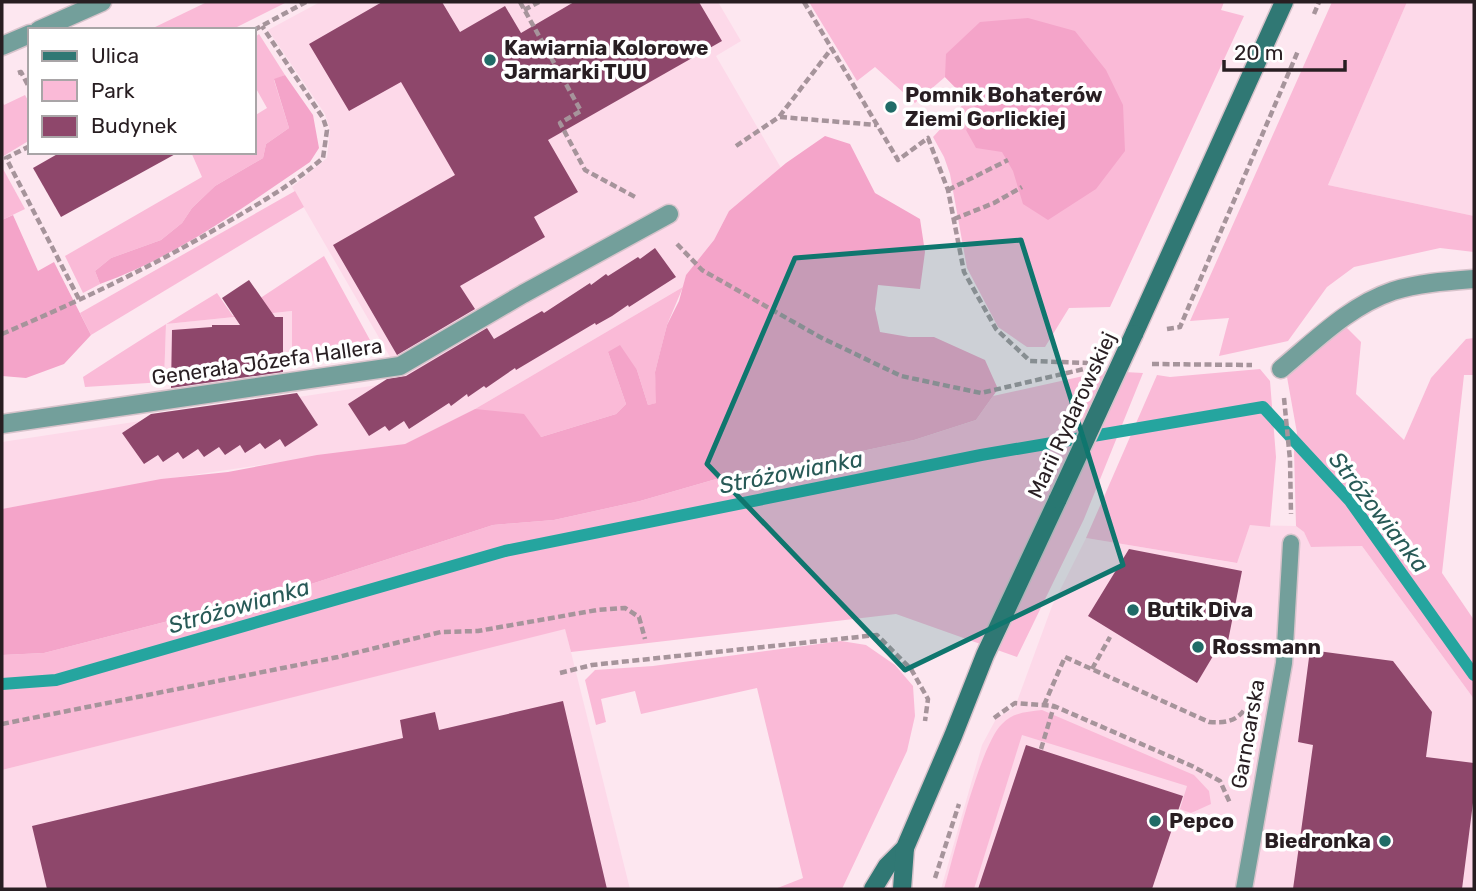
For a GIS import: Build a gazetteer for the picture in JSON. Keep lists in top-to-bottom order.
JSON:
{
  "streets": {
    "street": ["Generała Józefa Hallera", "Marii Rydarowskiej"],
    "lane": ["Garncarska"]
  },
  "water": ["Stróżowianka"],
  "places": [
    "Kawiarnia Kolorowe Jarmarki TUU",
    "Pomnik Bohaterów Ziemi Gorlickiej",
    "Butik Diva",
    "Rossmann",
    "Pepco",
    "Biedronka"
  ],
  "legend": ["Ulica", "Park", "Budynek"],
  "scale_bar": "20 m"
}
